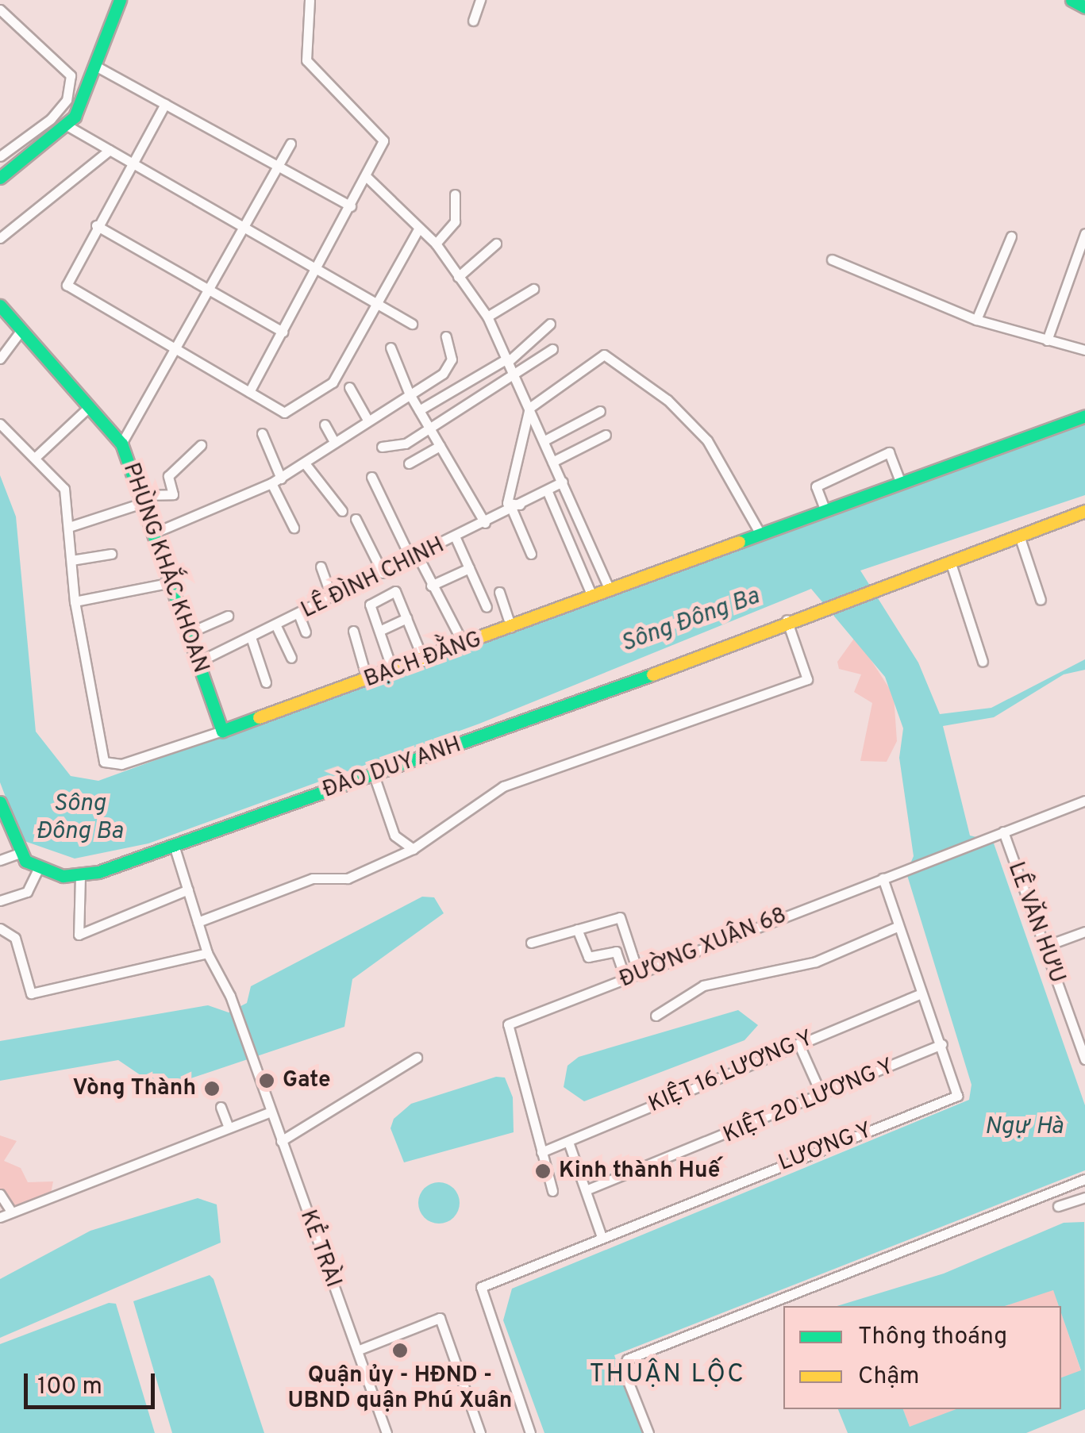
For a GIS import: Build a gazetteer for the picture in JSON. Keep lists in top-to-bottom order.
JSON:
{
  "streets": {
    "street": [
      "PHÙNG KHẮC KHOAN",
      "LÊ ĐÌNH CHINH",
      "BẠCH ĐẰNG",
      "ĐÀO DUY ANH",
      "LÊ VĂN HƯU",
      "ĐƯỜNG XUÂN 68",
      "KIỆT 16 LƯƠNG Y",
      "KIỆT 20 LƯƠNG Y",
      "LƯƠNG Y",
      "KẺ TRÀI"
    ]
  },
  "crossings": [
    ["PHÙNG KHẮC KHOAN", "LÊ ĐÌNH CHINH"],
    ["PHÙNG KHẮC KHOAN", "BẠCH ĐẰNG"],
    ["LÊ VĂN HƯU", "ĐƯỜNG XUÂN 68"],
    ["ĐƯỜNG XUÂN 68", "KIỆT 16 LƯƠNG Y"],
    ["ĐƯỜNG XUÂN 68", "LƯƠNG Y"],
    ["KIỆT 16 LƯƠNG Y", "LƯƠNG Y"],
    ["KIỆT 20 LƯƠNG Y", "LƯƠNG Y"]
  ],
  "districts": ["THUẬN LỘC"],
  "water": ["Sông Đông Ba", "Ngự Hà"],
  "places": [
    "Gate",
    "Vòng Thành",
    "Kinh thành Huế",
    "Quận ủy - HĐND - UBND quận Phú Xuân"
  ],
  "legend": ["Thông thoáng", "Chậm"],
  "scale_bar": "100 m"
}
